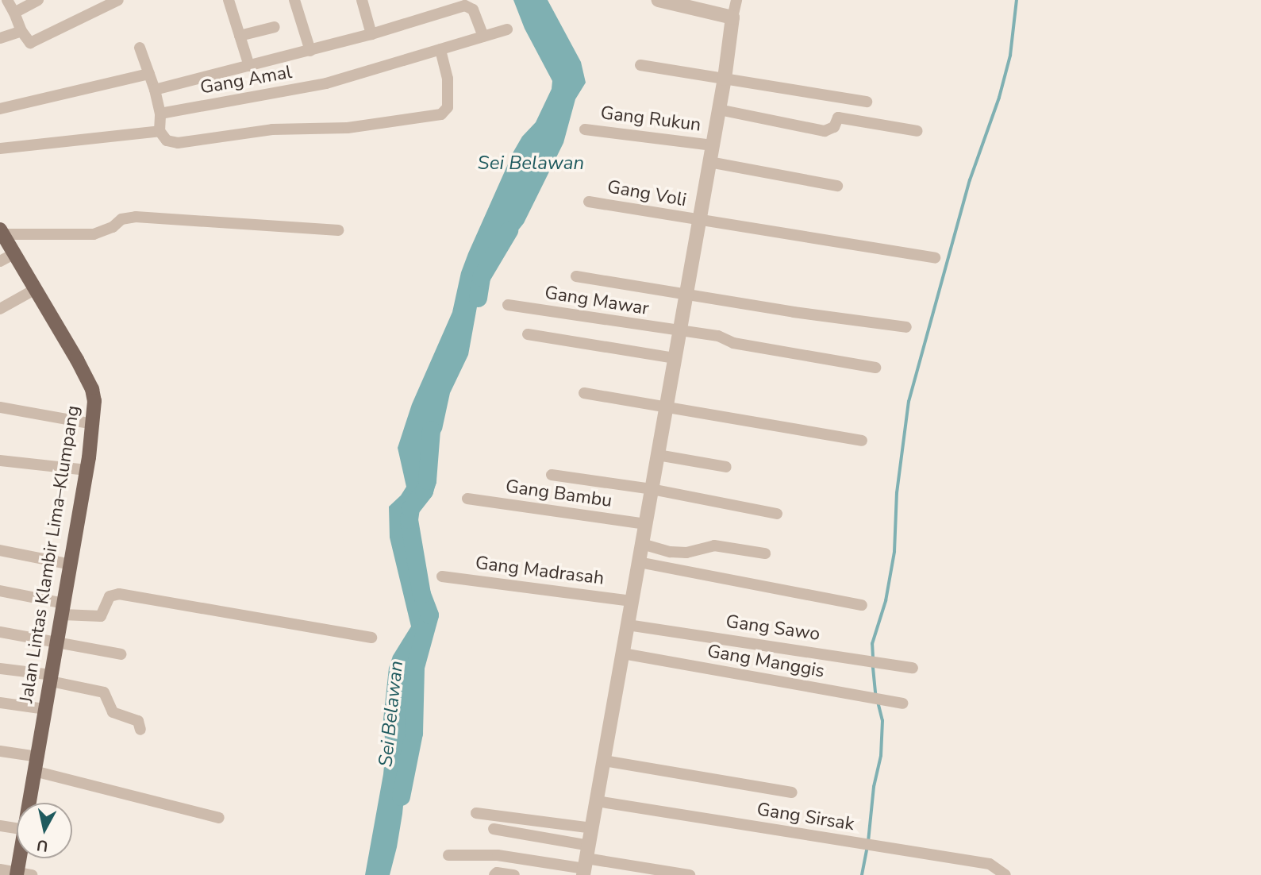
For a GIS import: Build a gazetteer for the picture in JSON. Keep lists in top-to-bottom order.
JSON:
{
  "streets": {
    "main road": ["Jalan Lintas Klambir Lima–Klumpang"],
    "street": [
      "Gang Amal",
      "Gang Rukun",
      "Gang Voli",
      "Gang Mawar",
      "Gang Bambu",
      "Gang Madrasah",
      "Gang Sawo",
      "Gang Manggis",
      "Gang Sirsak"
    ]
  },
  "water": ["Sei Belawan"],
  "north": "bottom"
}
